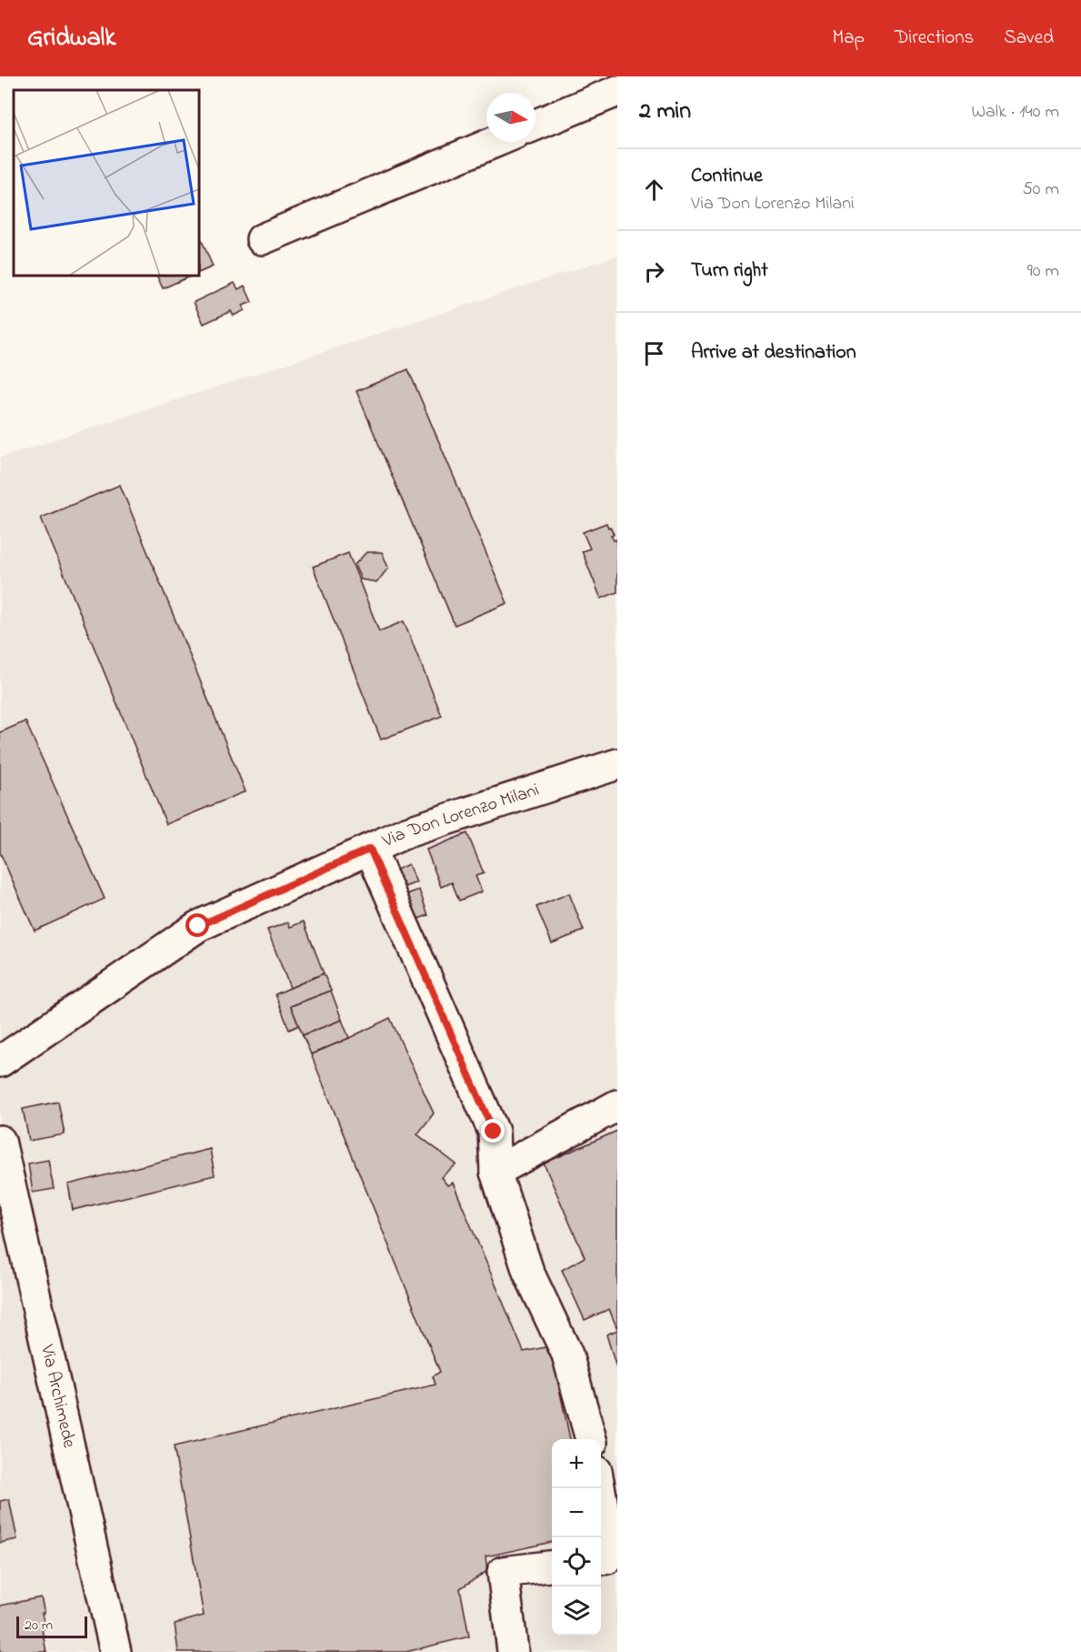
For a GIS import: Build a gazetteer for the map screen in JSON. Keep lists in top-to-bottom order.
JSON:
{
  "streets": {
    "street": ["Via Don Lorenzo Milani", "Via Archimede"]
  },
  "scale_bar": "20 m",
  "north": "right",
  "page": {
    "header": "Gridwalk",
    "nav": ["Map", "Directions", "Saved"],
    "heading": ["2 min", "Walk · 140 m"],
    "list": [
      ["Continue", "Via Don Lorenzo Milani", "50 m"],
      ["Turn right", "90 m"],
      "Arrive at destination"
    ],
    "map_buttons": ["+", "−"],
    "scale": "20 m"
  }
}
